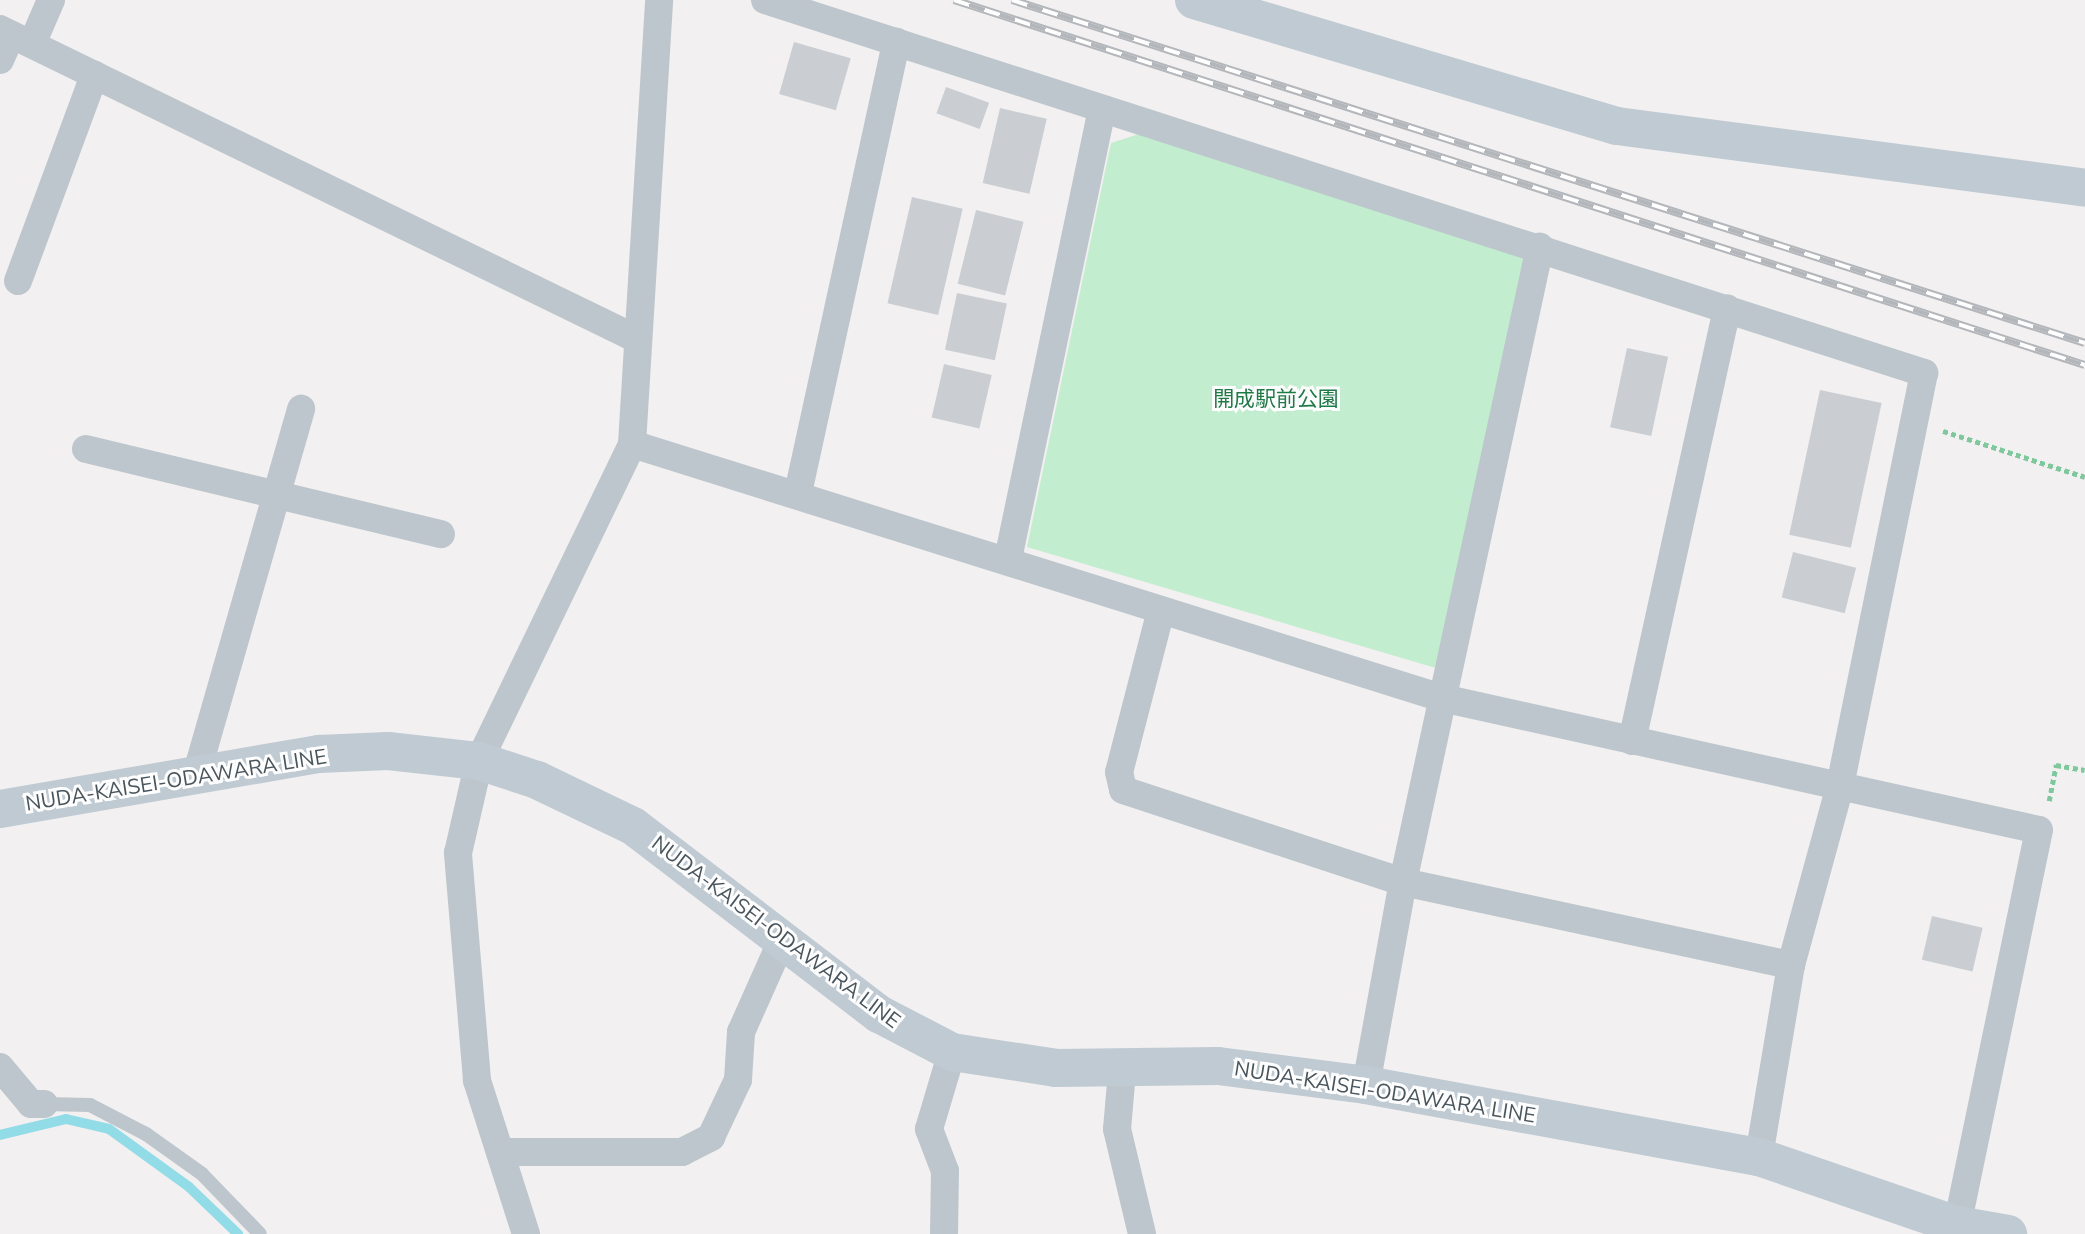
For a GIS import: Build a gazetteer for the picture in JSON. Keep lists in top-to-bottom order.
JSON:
{
  "streets": {
    "main road": ["NUDA-KAISEI-ODAWARA LINE"]
  },
  "parks": ["開成駅前公園"]
}
